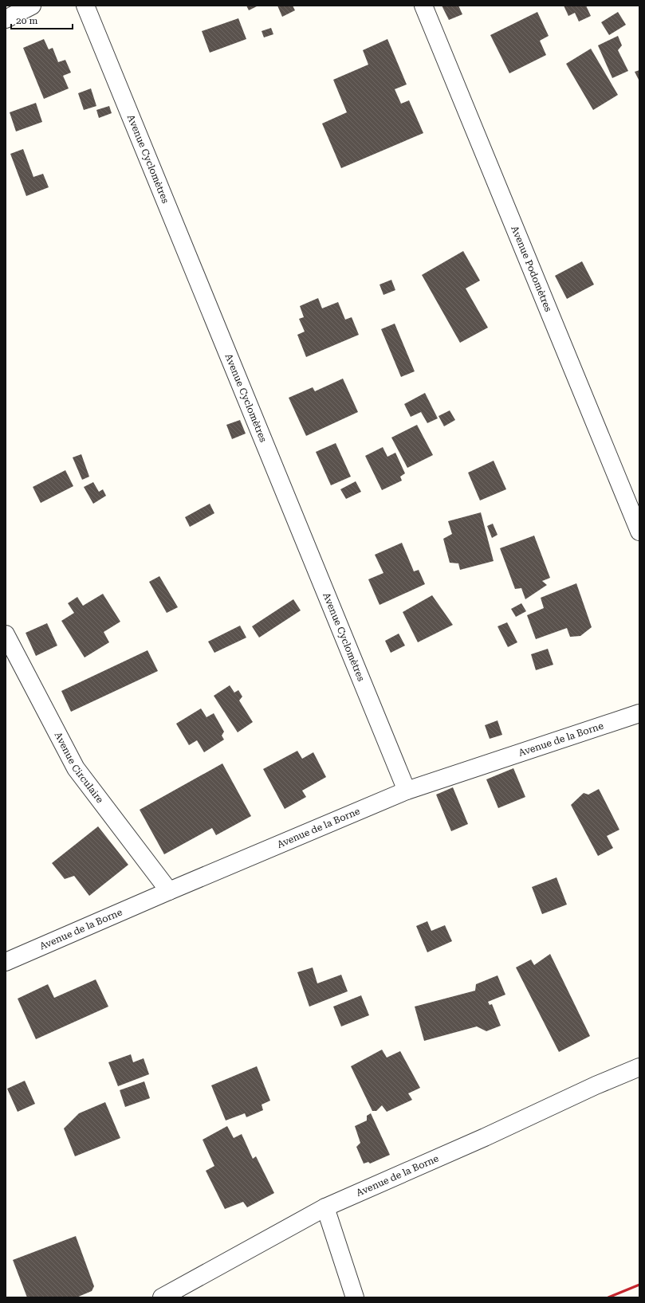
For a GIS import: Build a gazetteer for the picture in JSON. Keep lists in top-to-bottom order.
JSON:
{
  "streets": {
    "street": [
      "Avenue Cyclomètres",
      "Avenue Podomètres",
      "Avenue de la Borne",
      "Avenue Circulaire"
    ]
  },
  "crossings": [
    ["Avenue Cyclomètres", "Avenue de la Borne"],
    ["Avenue de la Borne", "Avenue Circulaire"]
  ],
  "scale_bar": "20 m"
}
